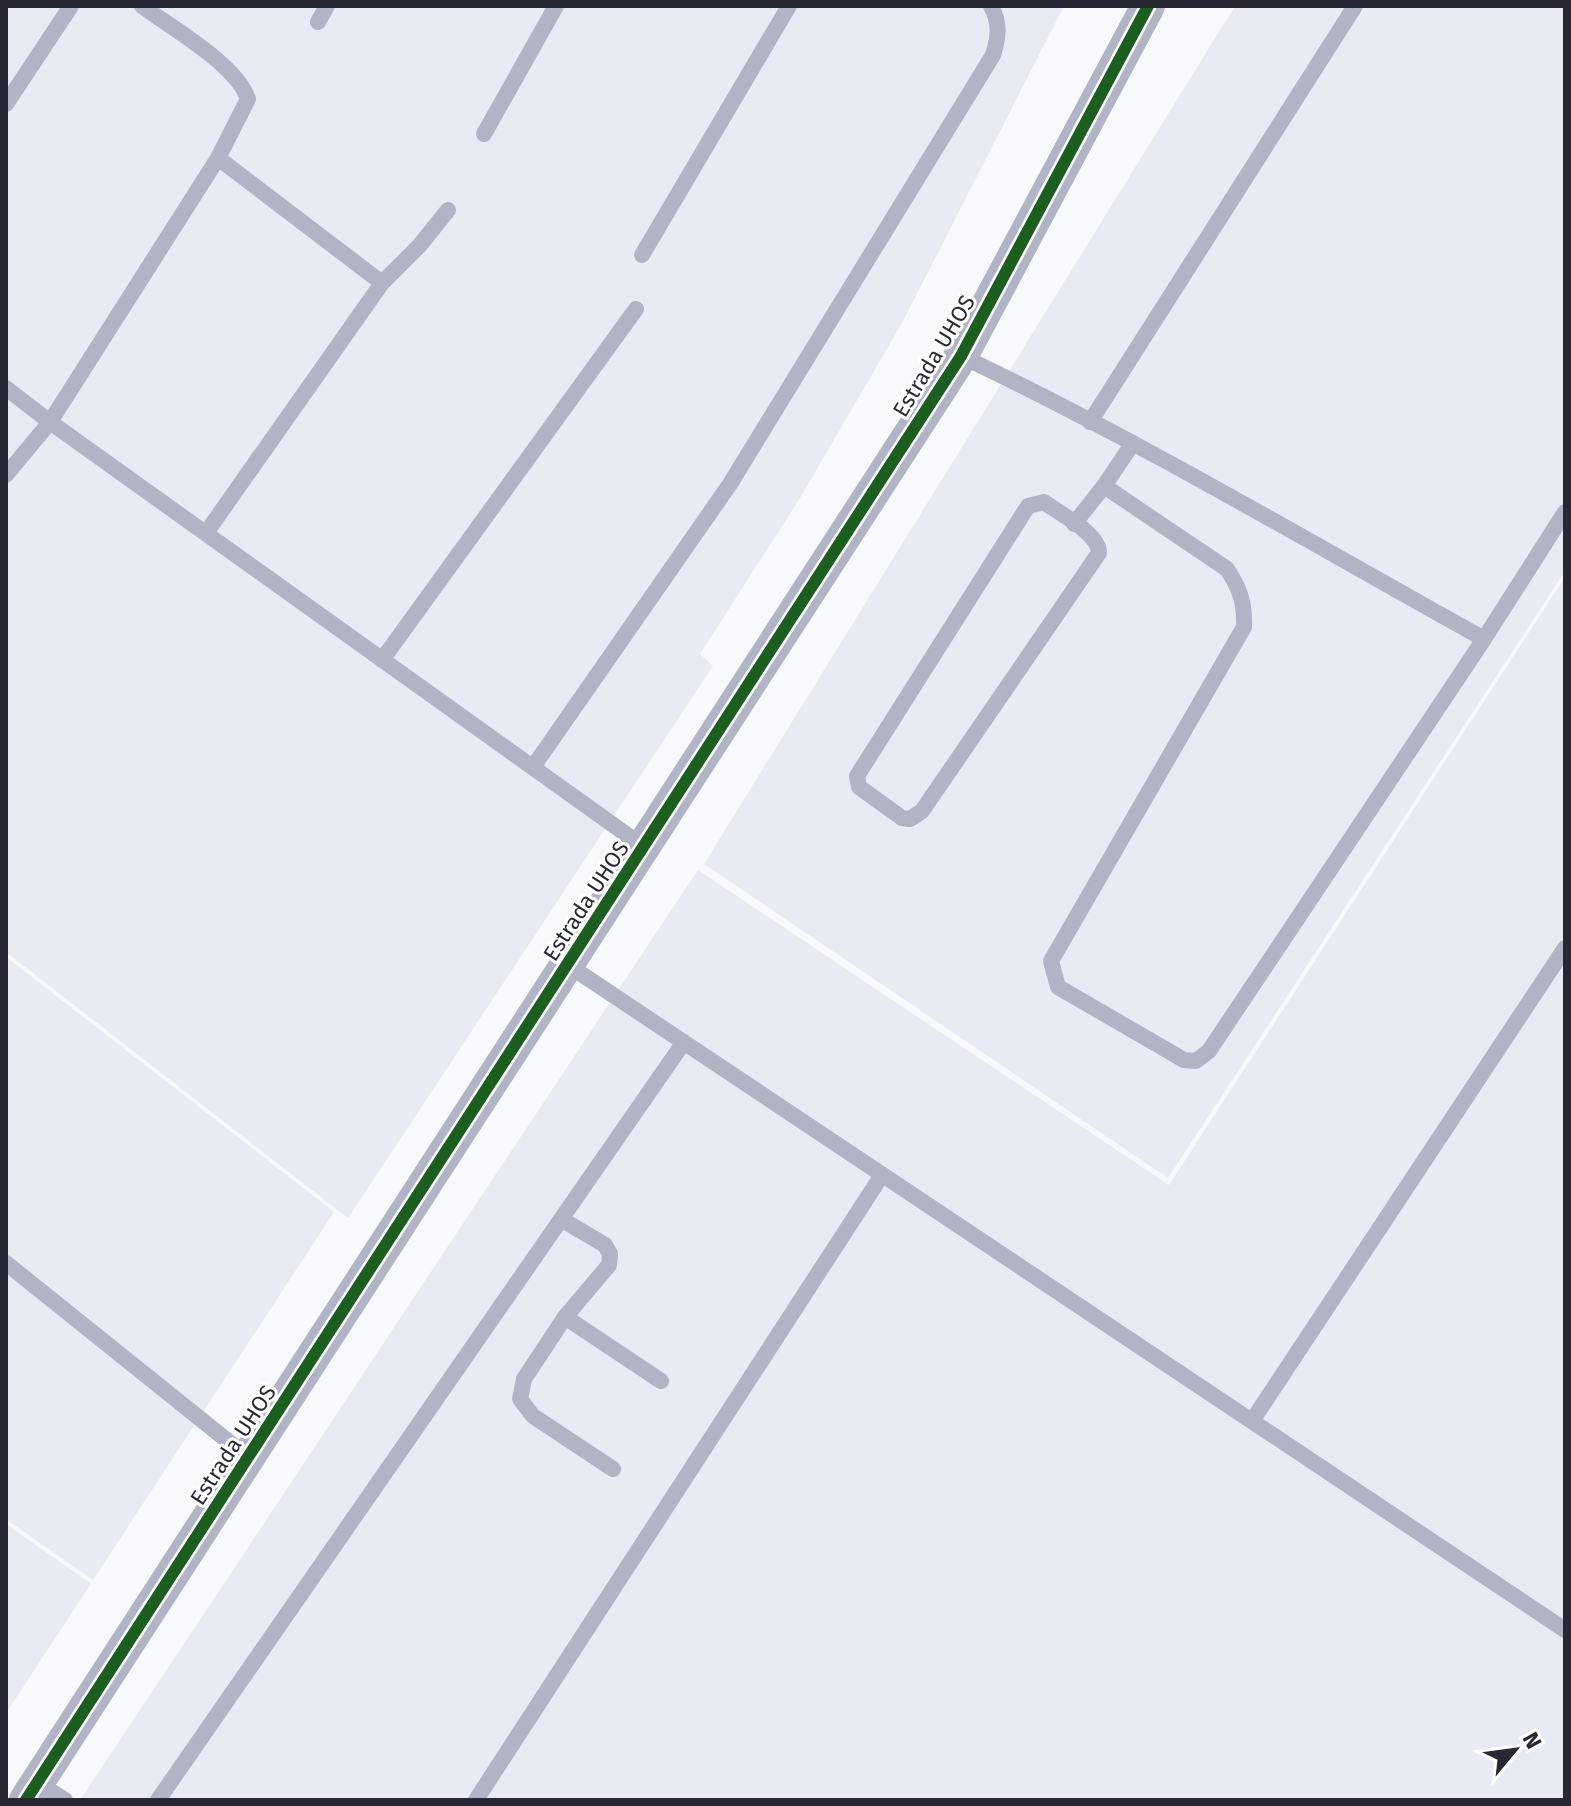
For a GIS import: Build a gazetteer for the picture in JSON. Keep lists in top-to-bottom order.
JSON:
{
  "streets": {
    "street": ["Estrada UHOS"]
  },
  "north": "top right"
}
